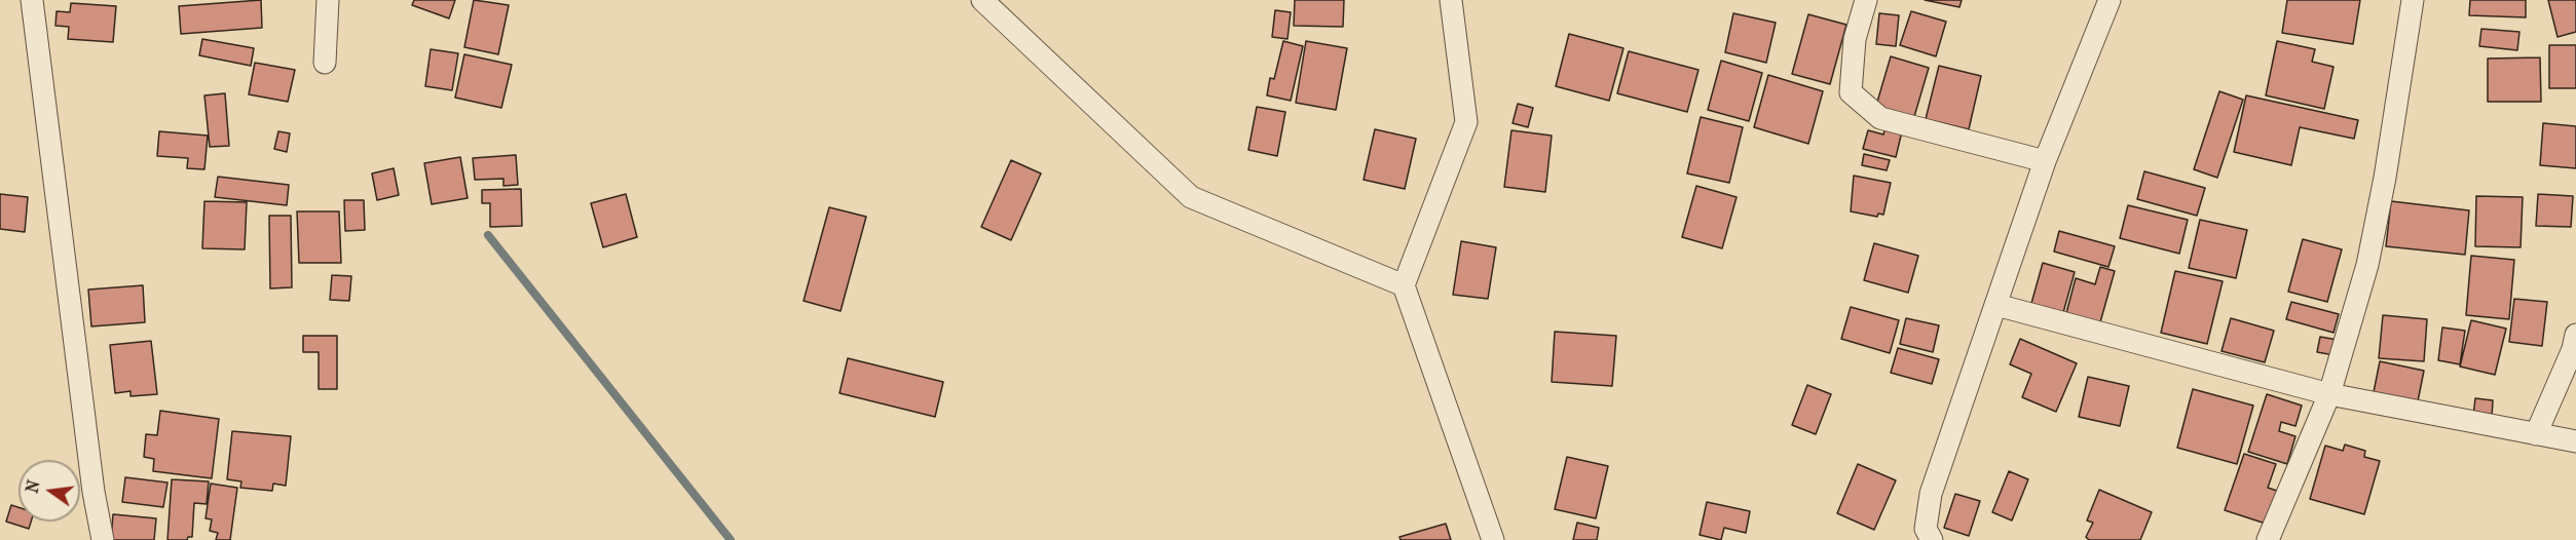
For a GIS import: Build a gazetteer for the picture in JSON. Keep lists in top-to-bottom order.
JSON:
{
  "north": "left"
}
